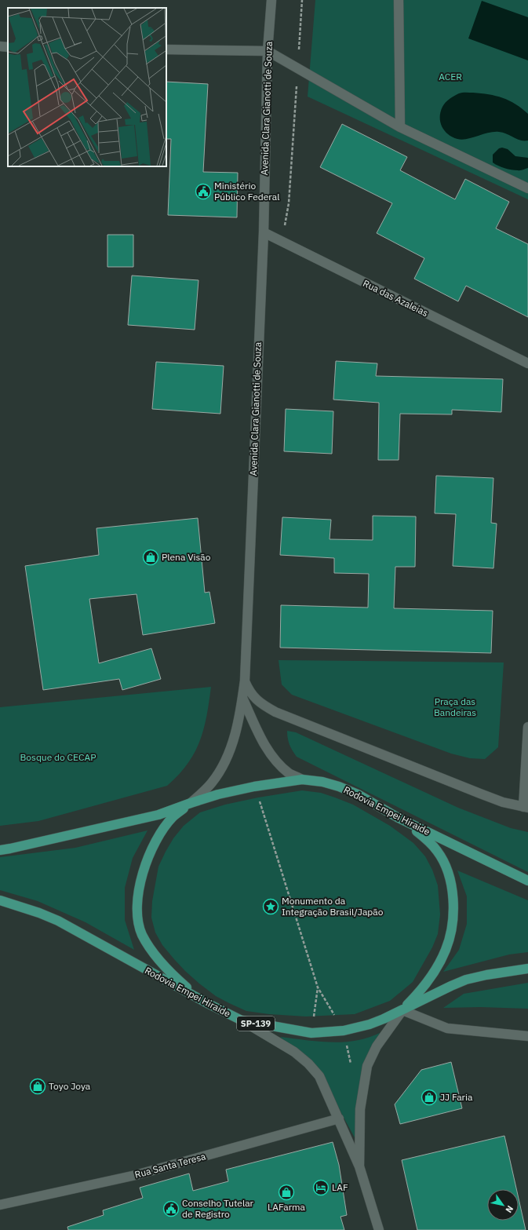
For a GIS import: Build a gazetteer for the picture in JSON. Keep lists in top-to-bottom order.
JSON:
{
  "streets": {
    "main road": ["Rodovia Empei Hiraide", "SP-139"],
    "street": ["Avenida Clara Gianotti de Souza", "Rua das Azaleias", "Rua Santa Teresa"]
  },
  "crossings": [
    ["Avenida Clara Gianotti de Souza", "Rua das Azaleias"],
    ["Avenida Clara Gianotti de Souza", "Rodovia Empei Hiraide"]
  ],
  "parks": ["ACER", "Praça das Bandeiras", "Bosque do CECAP"],
  "places": {
    "public building": ["Ministério Público Federal", "Conselho Tutelar de Registro"],
    "shop": [
      "Plena Visão",
      "Toyo Joya",
      "JJ Faria",
      "LAFarma"
    ],
    "place": ["Monumento da Integração Brasil/Japão"],
    "hotel": ["LAF"]
  },
  "north": "bottom right"
}
